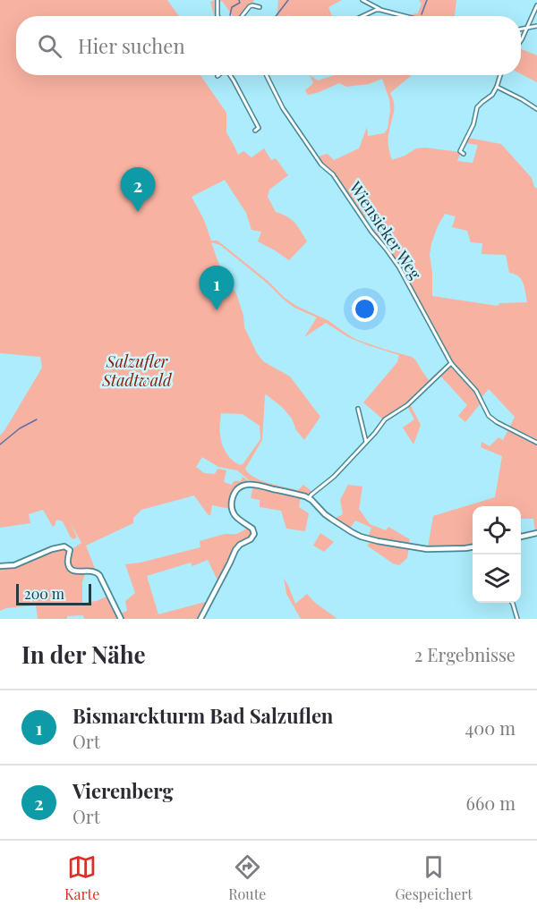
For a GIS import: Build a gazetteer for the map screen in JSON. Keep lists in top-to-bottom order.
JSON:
{
  "streets": {
    "street": ["Wiensieker Weg"]
  },
  "parks": ["Salzufler Stadtwald"],
  "scale_bar": "200 m",
  "page": {
    "search": "Hier suchen",
    "pins": ["2", "1"],
    "scale": "200 m",
    "heading": ["In der Nähe", "2 Ergebnisse"],
    "list": [
      {
        "mark": "1",
        "name": "Bismarckturm Bad Salzuflen",
        "note": "Ort",
        "value": "400 m"
      },
      {
        "mark": "2",
        "name": "Vierenberg",
        "note": "Ort",
        "value": "660 m"
      }
    ],
    "nav": ["Karte", "Route", "Gespeichert"]
  }
}
